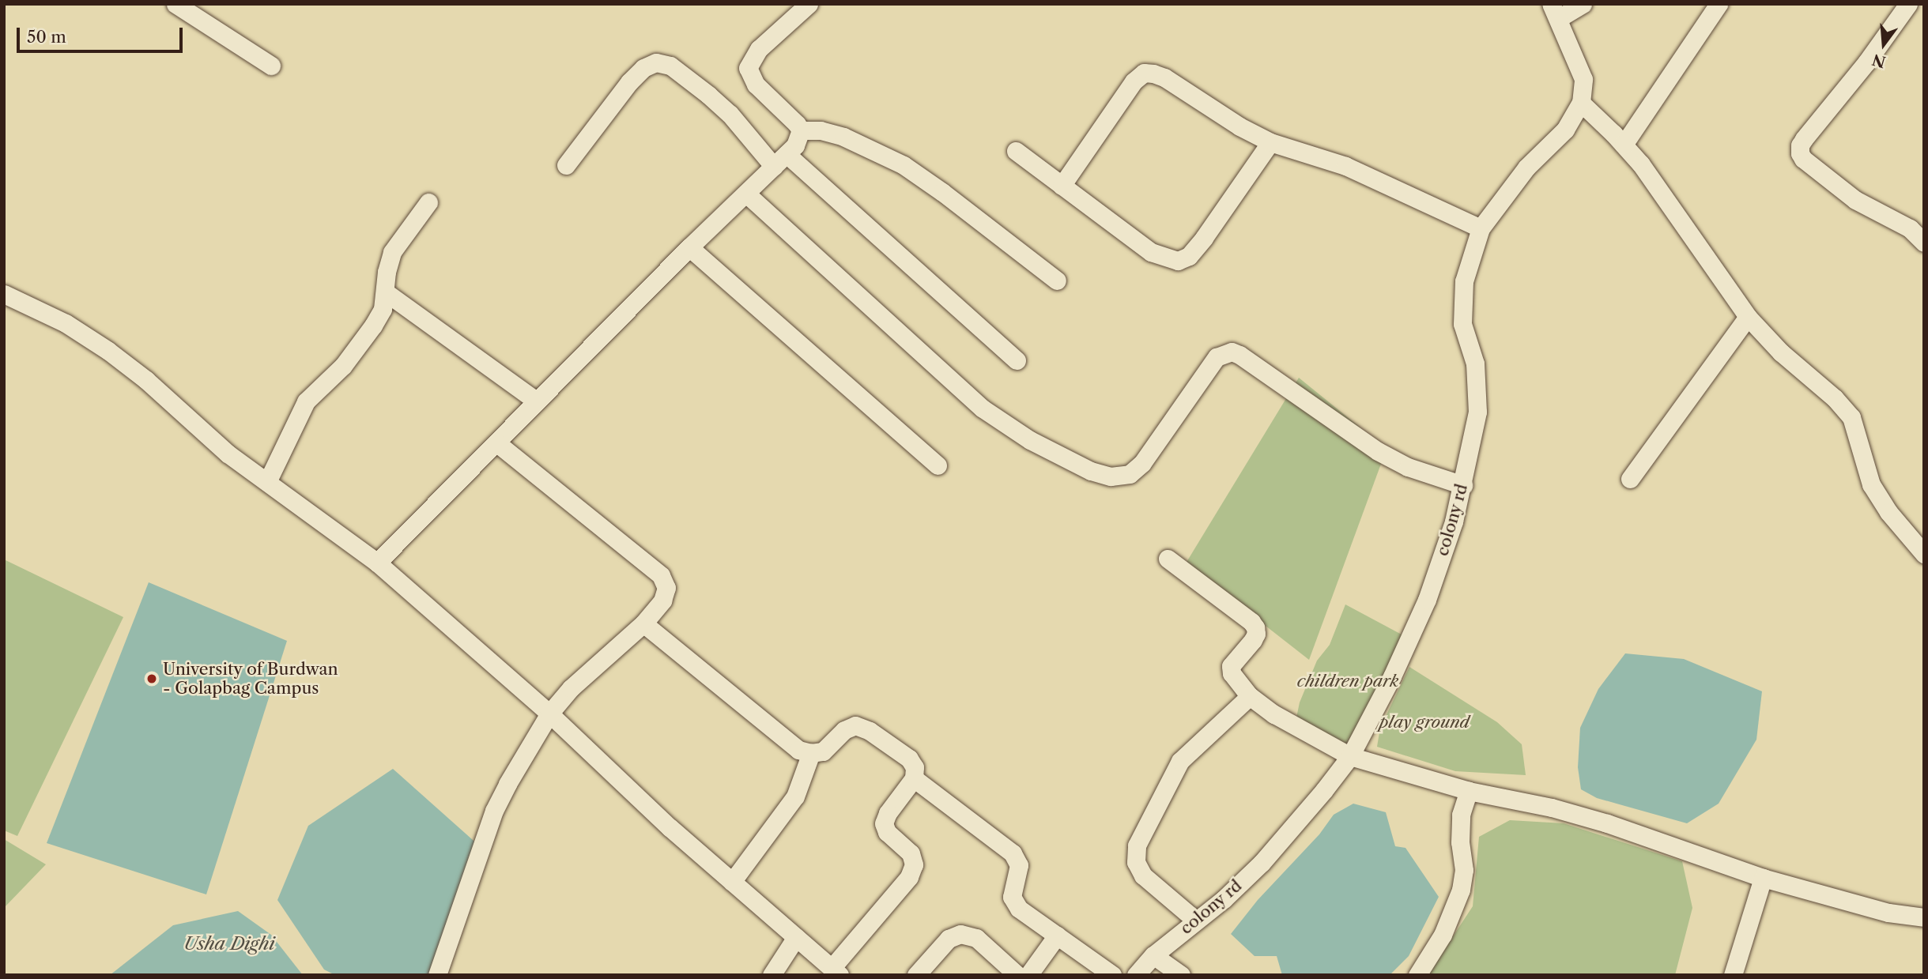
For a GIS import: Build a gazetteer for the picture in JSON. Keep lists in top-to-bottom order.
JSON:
{
  "streets": {
    "street": ["colony rd"]
  },
  "water": ["Usha Dighi"],
  "parks": ["children park", "play ground"],
  "places": ["University of Burdwan - Golapbag Campus"],
  "scale_bar": "50 m",
  "north": "bottom"
}
